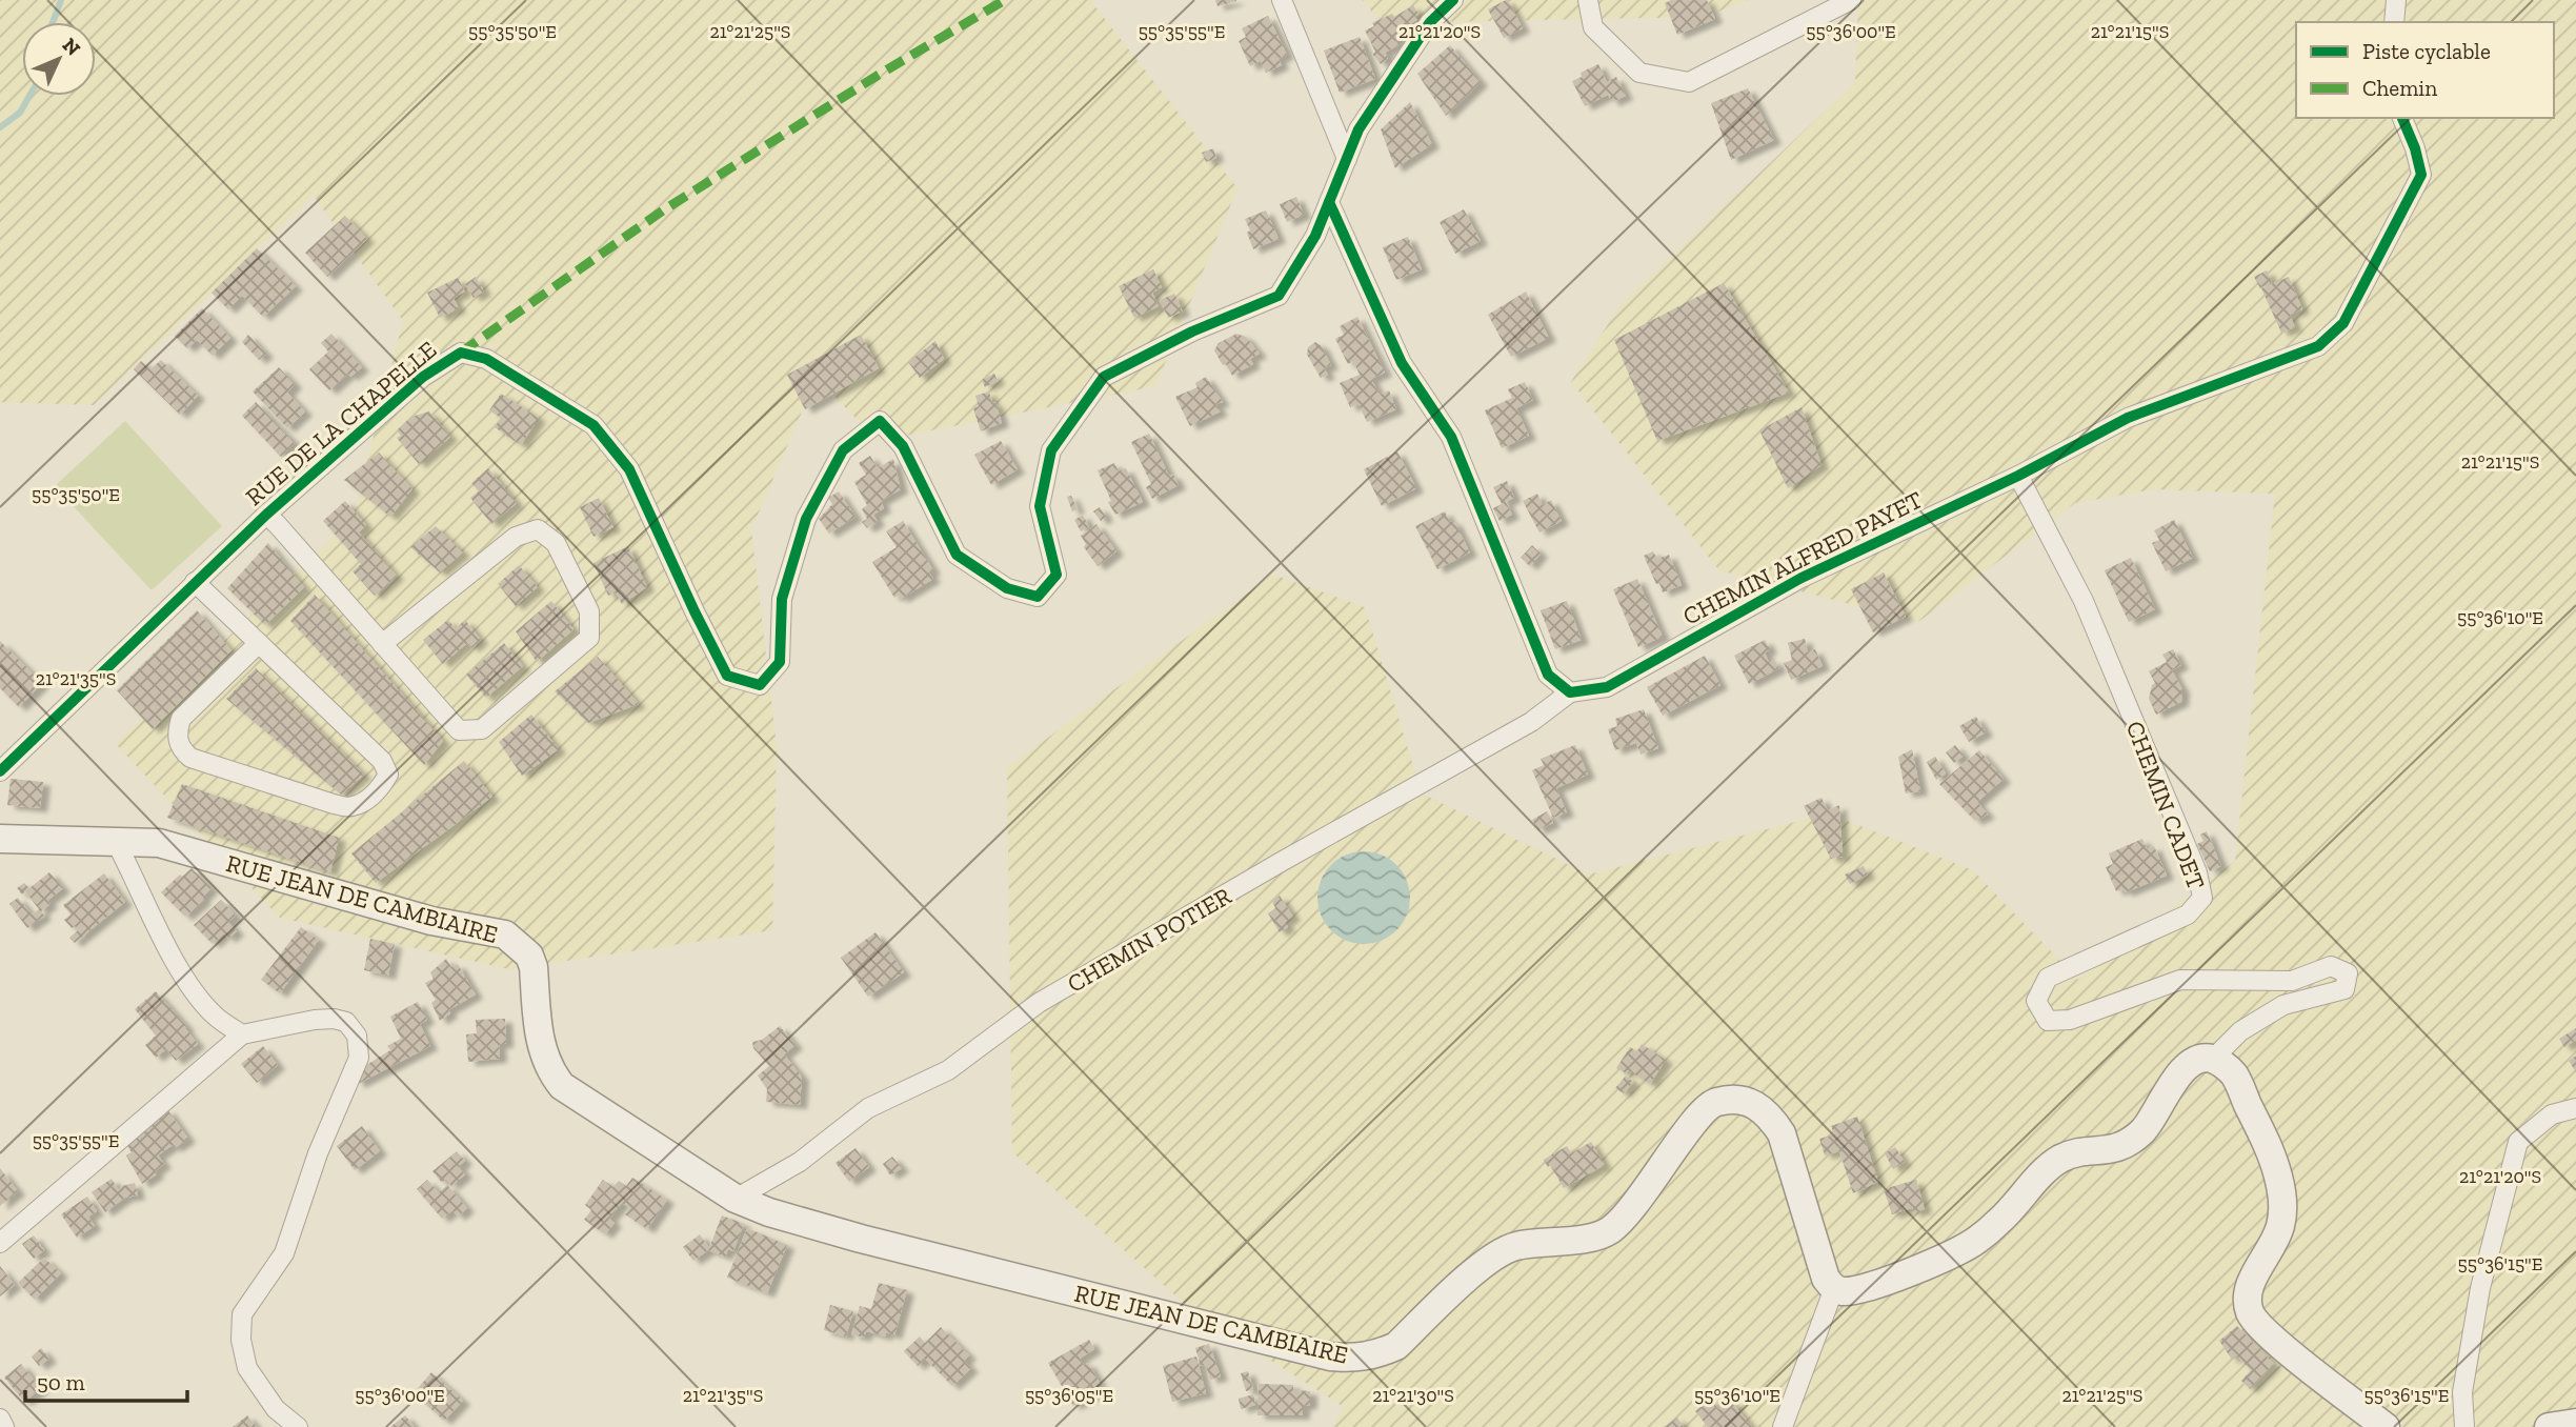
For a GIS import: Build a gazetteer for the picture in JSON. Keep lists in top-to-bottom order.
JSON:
{
  "streets": {
    "main road": ["RUE JEAN DE CAMBIAIRE"],
    "street": [
      "RUE DE LA CHAPELLE",
      "CHEMIN ALFRED PAYET",
      "CHEMIN CADET",
      "CHEMIN POTIER"
    ]
  },
  "crossings": [
    ["CHEMIN ALFRED PAYET", "CHEMIN CADET"],
    ["CHEMIN ALFRED PAYET", "CHEMIN POTIER"],
    ["RUE JEAN DE CAMBIAIRE", "CHEMIN POTIER"]
  ],
  "legend": ["Piste cyclable", "Chemin"],
  "scale_bar": "50 m",
  "north": "top right",
  "coordinates": [
    "55°35'50\"E",
    "55°35'55\"E",
    "55°36'00\"E",
    "21°21'25\"S",
    "21°21'20\"S",
    "21°21'15\"S",
    "55°36'10\"E",
    "21°21'35\"S",
    "55°36'15\"E",
    "21°21'30\"S",
    "55°36'05\"E"
  ]
}
